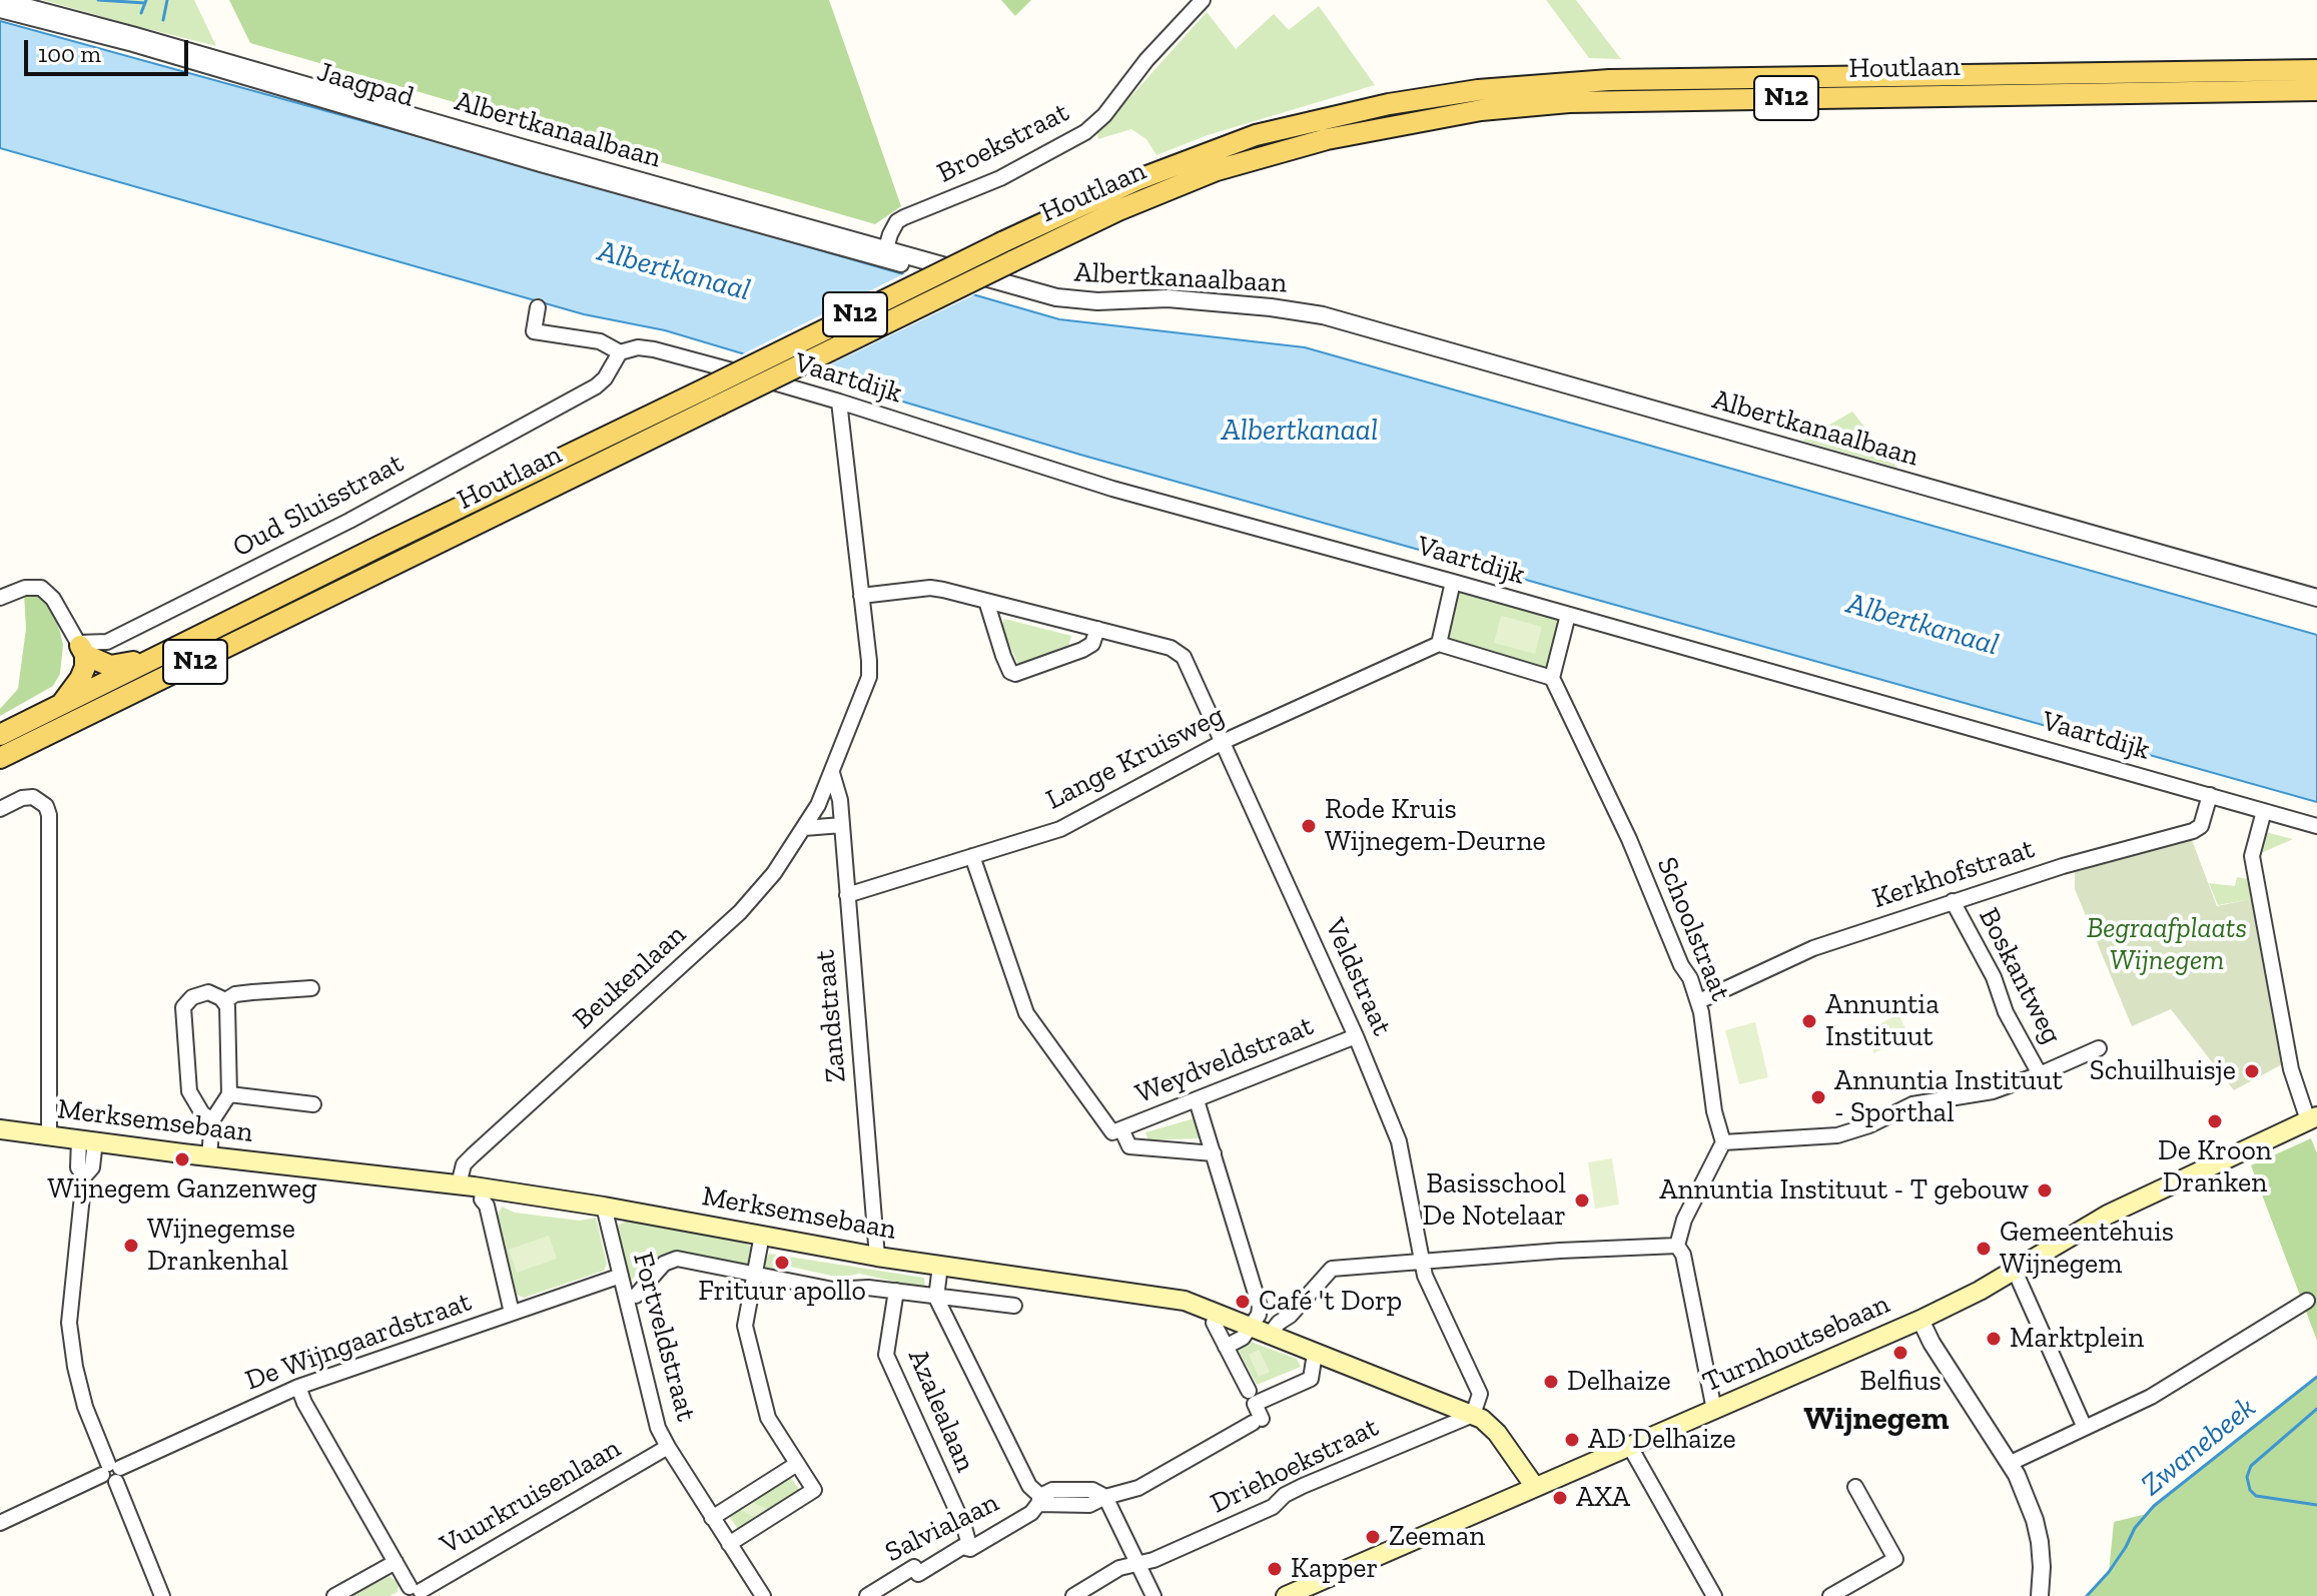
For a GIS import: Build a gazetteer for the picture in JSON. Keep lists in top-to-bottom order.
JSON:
{
  "streets": {
    "main road": [
      "Houtlaan",
      "N12",
      "Merksemsebaan",
      "Turnhoutsebaan"
    ],
    "street": [
      "Jaagpad",
      "Albertkanaalbaan",
      "Broekstraat",
      "Vaartdijk",
      "Oud Sluisstraat",
      "Lange Kruisweg",
      "Kerkhofstraat",
      "Schoolstraat",
      "Boskantweg",
      "Beukenlaan",
      "Veldstraat",
      "Zandstraat",
      "Weydveldstraat",
      "Fortveldstraat",
      "De Wijngaardstraat",
      "Azalealaan",
      "Driehoekstraat",
      "Vuurkruisenlaan",
      "Salvialaan"
    ]
  },
  "crossings": [
    ["Albertkanaalbaan", "Broekstraat"],
    ["Vaartdijk", "Oud Sluisstraat"],
    ["Vaartdijk", "Kerkhofstraat"],
    ["Lange Kruisweg", "Veldstraat"],
    ["Lange Kruisweg", "Zandstraat"],
    ["Kerkhofstraat", "Schoolstraat"],
    ["Kerkhofstraat", "Boskantweg"],
    ["Schoolstraat", "Boskantweg"],
    ["Beukenlaan", "Merksemsebaan"],
    ["Veldstraat", "Weydveldstraat"],
    ["Veldstraat", "Merksemsebaan"],
    ["Veldstraat", "Driehoekstraat"],
    ["Zandstraat", "Merksemsebaan"],
    ["Merksemsebaan", "Fortveldstraat"],
    ["Merksemsebaan", "Turnhoutsebaan"],
    ["Merksemsebaan", "Driehoekstraat"],
    ["Fortveldstraat", "De Wijngaardstraat"],
    ["Fortveldstraat", "Vuurkruisenlaan"],
    ["Azalealaan", "Salvialaan"]
  ],
  "districts": ["Wijnegem"],
  "water": ["Albertkanaal", "Zwanebeek"],
  "parks": ["Begraafplaats Wijnegem"],
  "places": [
    "Rode Kruis Wijnegem-Deurne",
    "Annuntia Instituut",
    "Schuilhuisje",
    "Annuntia Instituut - Sporthal",
    "De Kroon Dranken",
    "Wijnegem Ganzenweg",
    "Annuntia Instituut - T gebouw",
    "Basisschool De Notelaar",
    "Wijnegemse Drankenhal",
    "Gemeentehuis Wijnegem",
    "Frituur apollo",
    "Café 't Dorp",
    "Marktplein",
    "Belfius",
    "Delhaize",
    "AD Delhaize",
    "AXA",
    "Zeeman",
    "Kapper"
  ],
  "scale_bar": "100 m"
}
